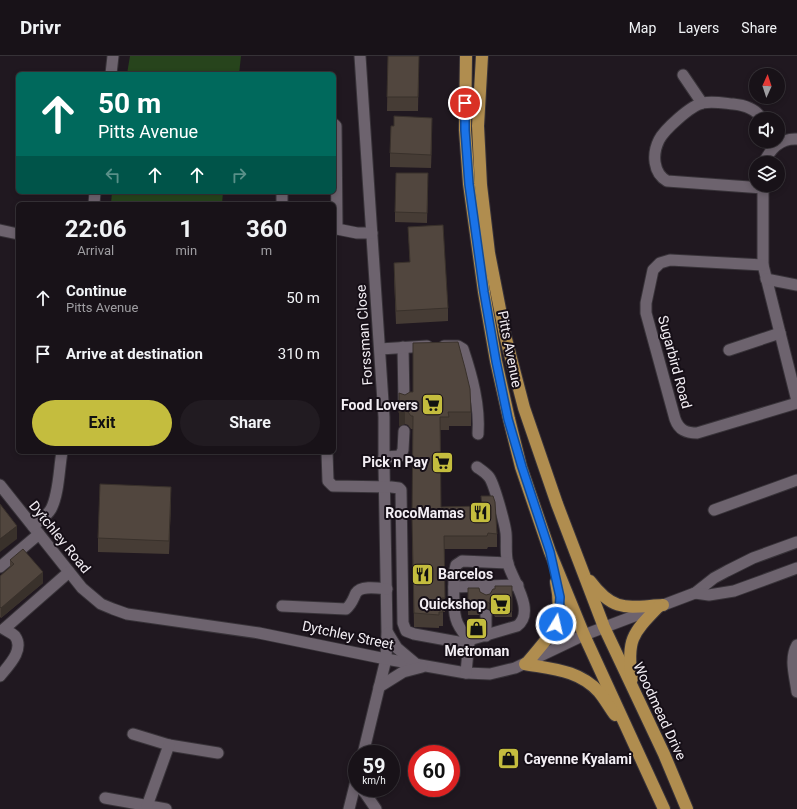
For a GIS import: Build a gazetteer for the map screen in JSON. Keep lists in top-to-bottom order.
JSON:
{
  "streets": {
    "main road": ["Pitts Avenue", "Woodmead Drive"],
    "street": [
      "Forssman Close",
      "Sugarbird Road",
      "Dytchley Road",
      "Dytchley Street"
    ]
  },
  "crossings": [
    ["Forssman Close", "Dytchley Street"],
    ["Pitts Avenue", "Dytchley Street"],
    ["Pitts Avenue", "Woodmead Drive"],
    ["Dytchley Road", "Dytchley Street"],
    ["Dytchley Street", "Woodmead Drive"]
  ],
  "places": {
    "supermarket": ["Food Lovers", "Pick n Pay", "Quickshop"],
    "restaurant": ["RocoMamas", "Barcelos"],
    "shop": ["Metroman", "Cayenne Kyalami"]
  },
  "north": "top",
  "page": {
    "header": "Drivr",
    "nav": ["Map", "Layers", "Share"],
    "turn": ["50 m", "Pitts Avenue"],
    "eta": [
      "22:06",
      "Arrival",
      "1",
      "min",
      "360",
      "m"
    ],
    "list": [
      {
        "name": "Continue",
        "note": "Pitts Avenue",
        "value": "50 m"
      },
      {
        "name": "Arrive at destination",
        "value": "310 m"
      }
    ],
    "buttons": ["Exit", "Share"],
    "speed": "59 km/h",
    "limit": "60"
  }
}
